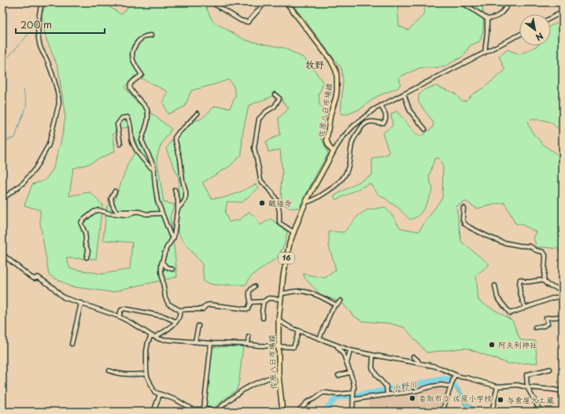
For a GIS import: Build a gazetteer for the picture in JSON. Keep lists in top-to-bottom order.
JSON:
{
  "streets": {
    "main road": ["佐原八日市場線", "16"]
  },
  "districts": ["牧野"],
  "water": ["小野川"],
  "places": [
    "観福寺",
    "阿夫利神社",
    "香取市立 佐原小学校",
    "与倉屋大土蔵"
  ],
  "scale_bar": "200 m",
  "north": "bottom right"
}
